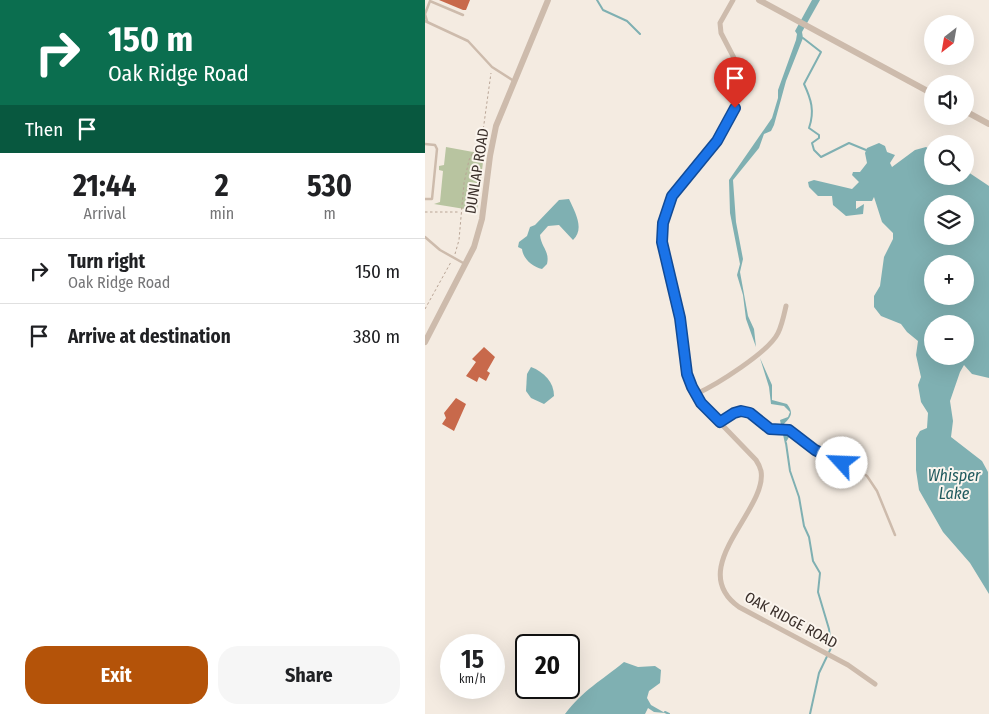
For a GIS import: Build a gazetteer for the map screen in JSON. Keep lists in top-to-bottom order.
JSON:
{
  "streets": {
    "street": ["DUNLAP ROAD", "OAK RIDGE ROAD"]
  },
  "water": ["Whisper Lake"],
  "north": "bottom left",
  "page": {
    "turn": ["150 m", "Oak Ridge Road"],
    "map_buttons": ["+", "−"],
    "then": "Then",
    "eta": [
      "21:44",
      "Arrival",
      "2",
      "min",
      "530",
      "m"
    ],
    "list": [
      {
        "name": "Turn right",
        "note": "Oak Ridge Road",
        "value": "150 m"
      },
      {
        "name": "Arrive at destination",
        "value": "380 m"
      }
    ],
    "speed": "15 km/h",
    "limit": "20",
    "buttons": ["Exit", "Share"]
  }
}
